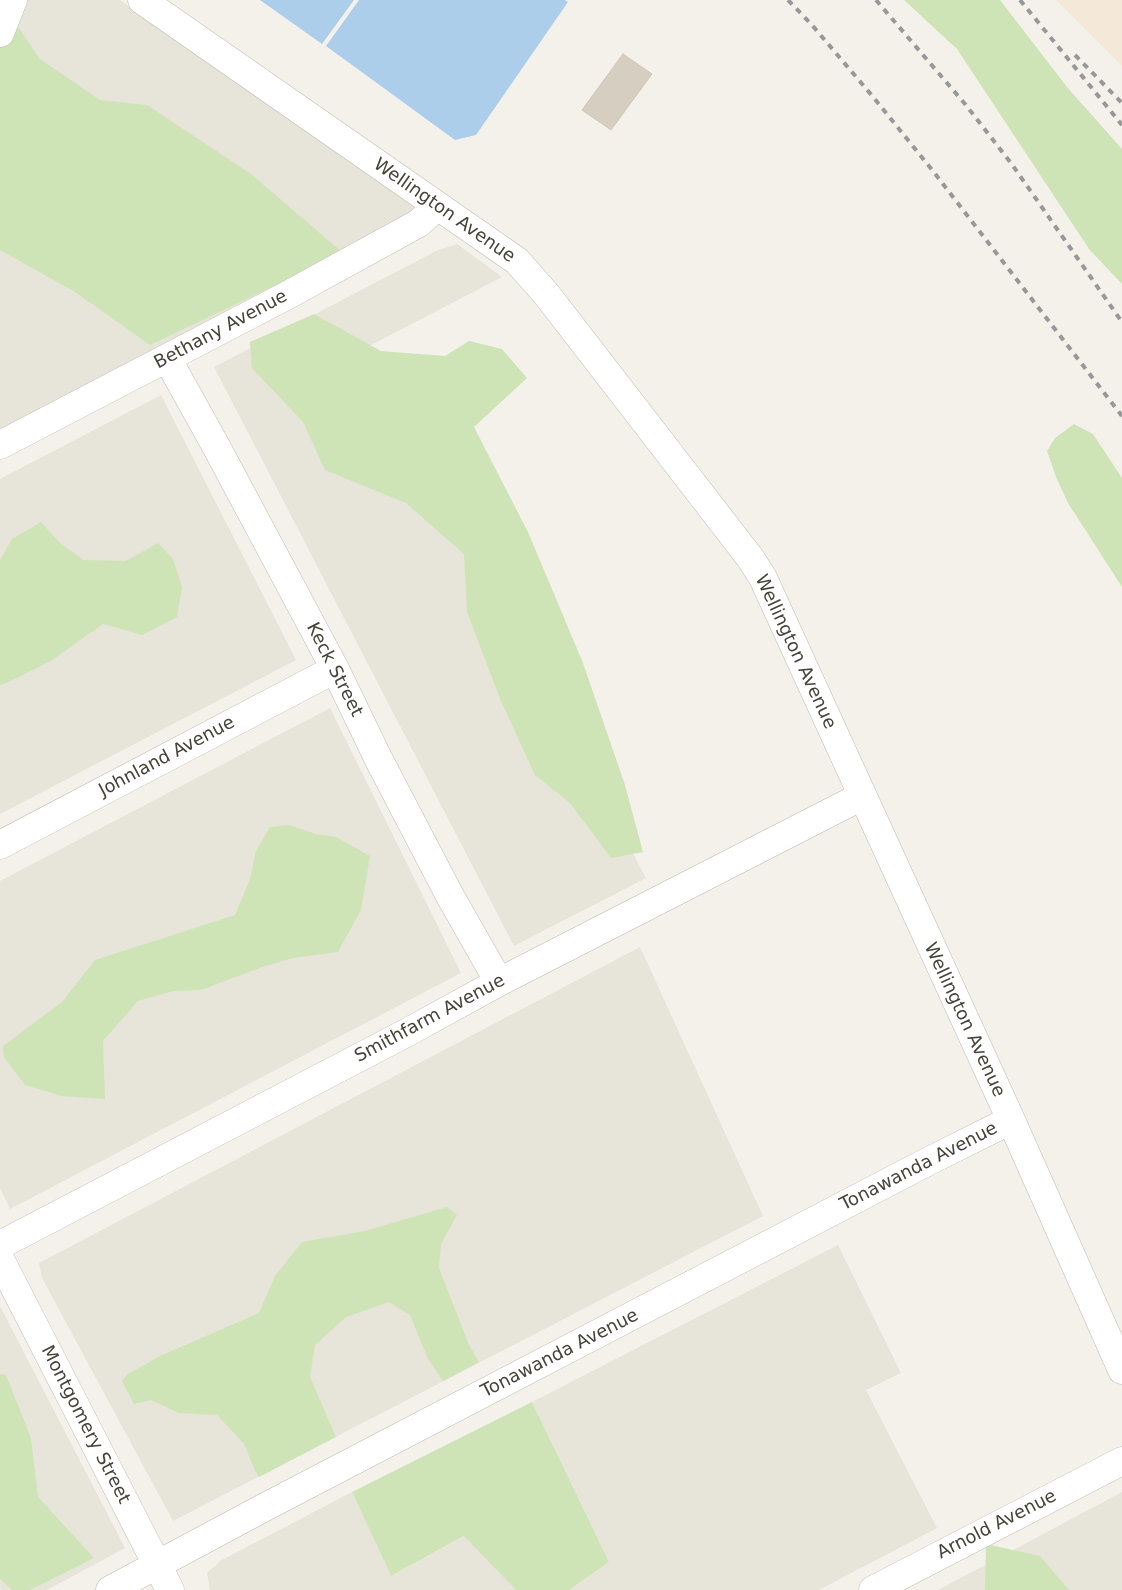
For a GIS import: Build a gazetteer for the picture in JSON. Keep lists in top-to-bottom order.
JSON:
{
  "streets": {
    "street": [
      "Wellington Avenue",
      "Bethany Avenue",
      "Keck Street",
      "Johnland Avenue",
      "Smithfarm Avenue",
      "Tonawanda Avenue",
      "Montgomery Street",
      "Arnold Avenue"
    ]
  },
  "crossings": [
    ["Wellington Avenue", "Bethany Avenue"],
    ["Wellington Avenue", "Smithfarm Avenue"],
    ["Wellington Avenue", "Tonawanda Avenue"],
    ["Bethany Avenue", "Keck Street"],
    ["Keck Street", "Johnland Avenue"],
    ["Keck Street", "Smithfarm Avenue"],
    ["Tonawanda Avenue", "Montgomery Street"]
  ]
}
